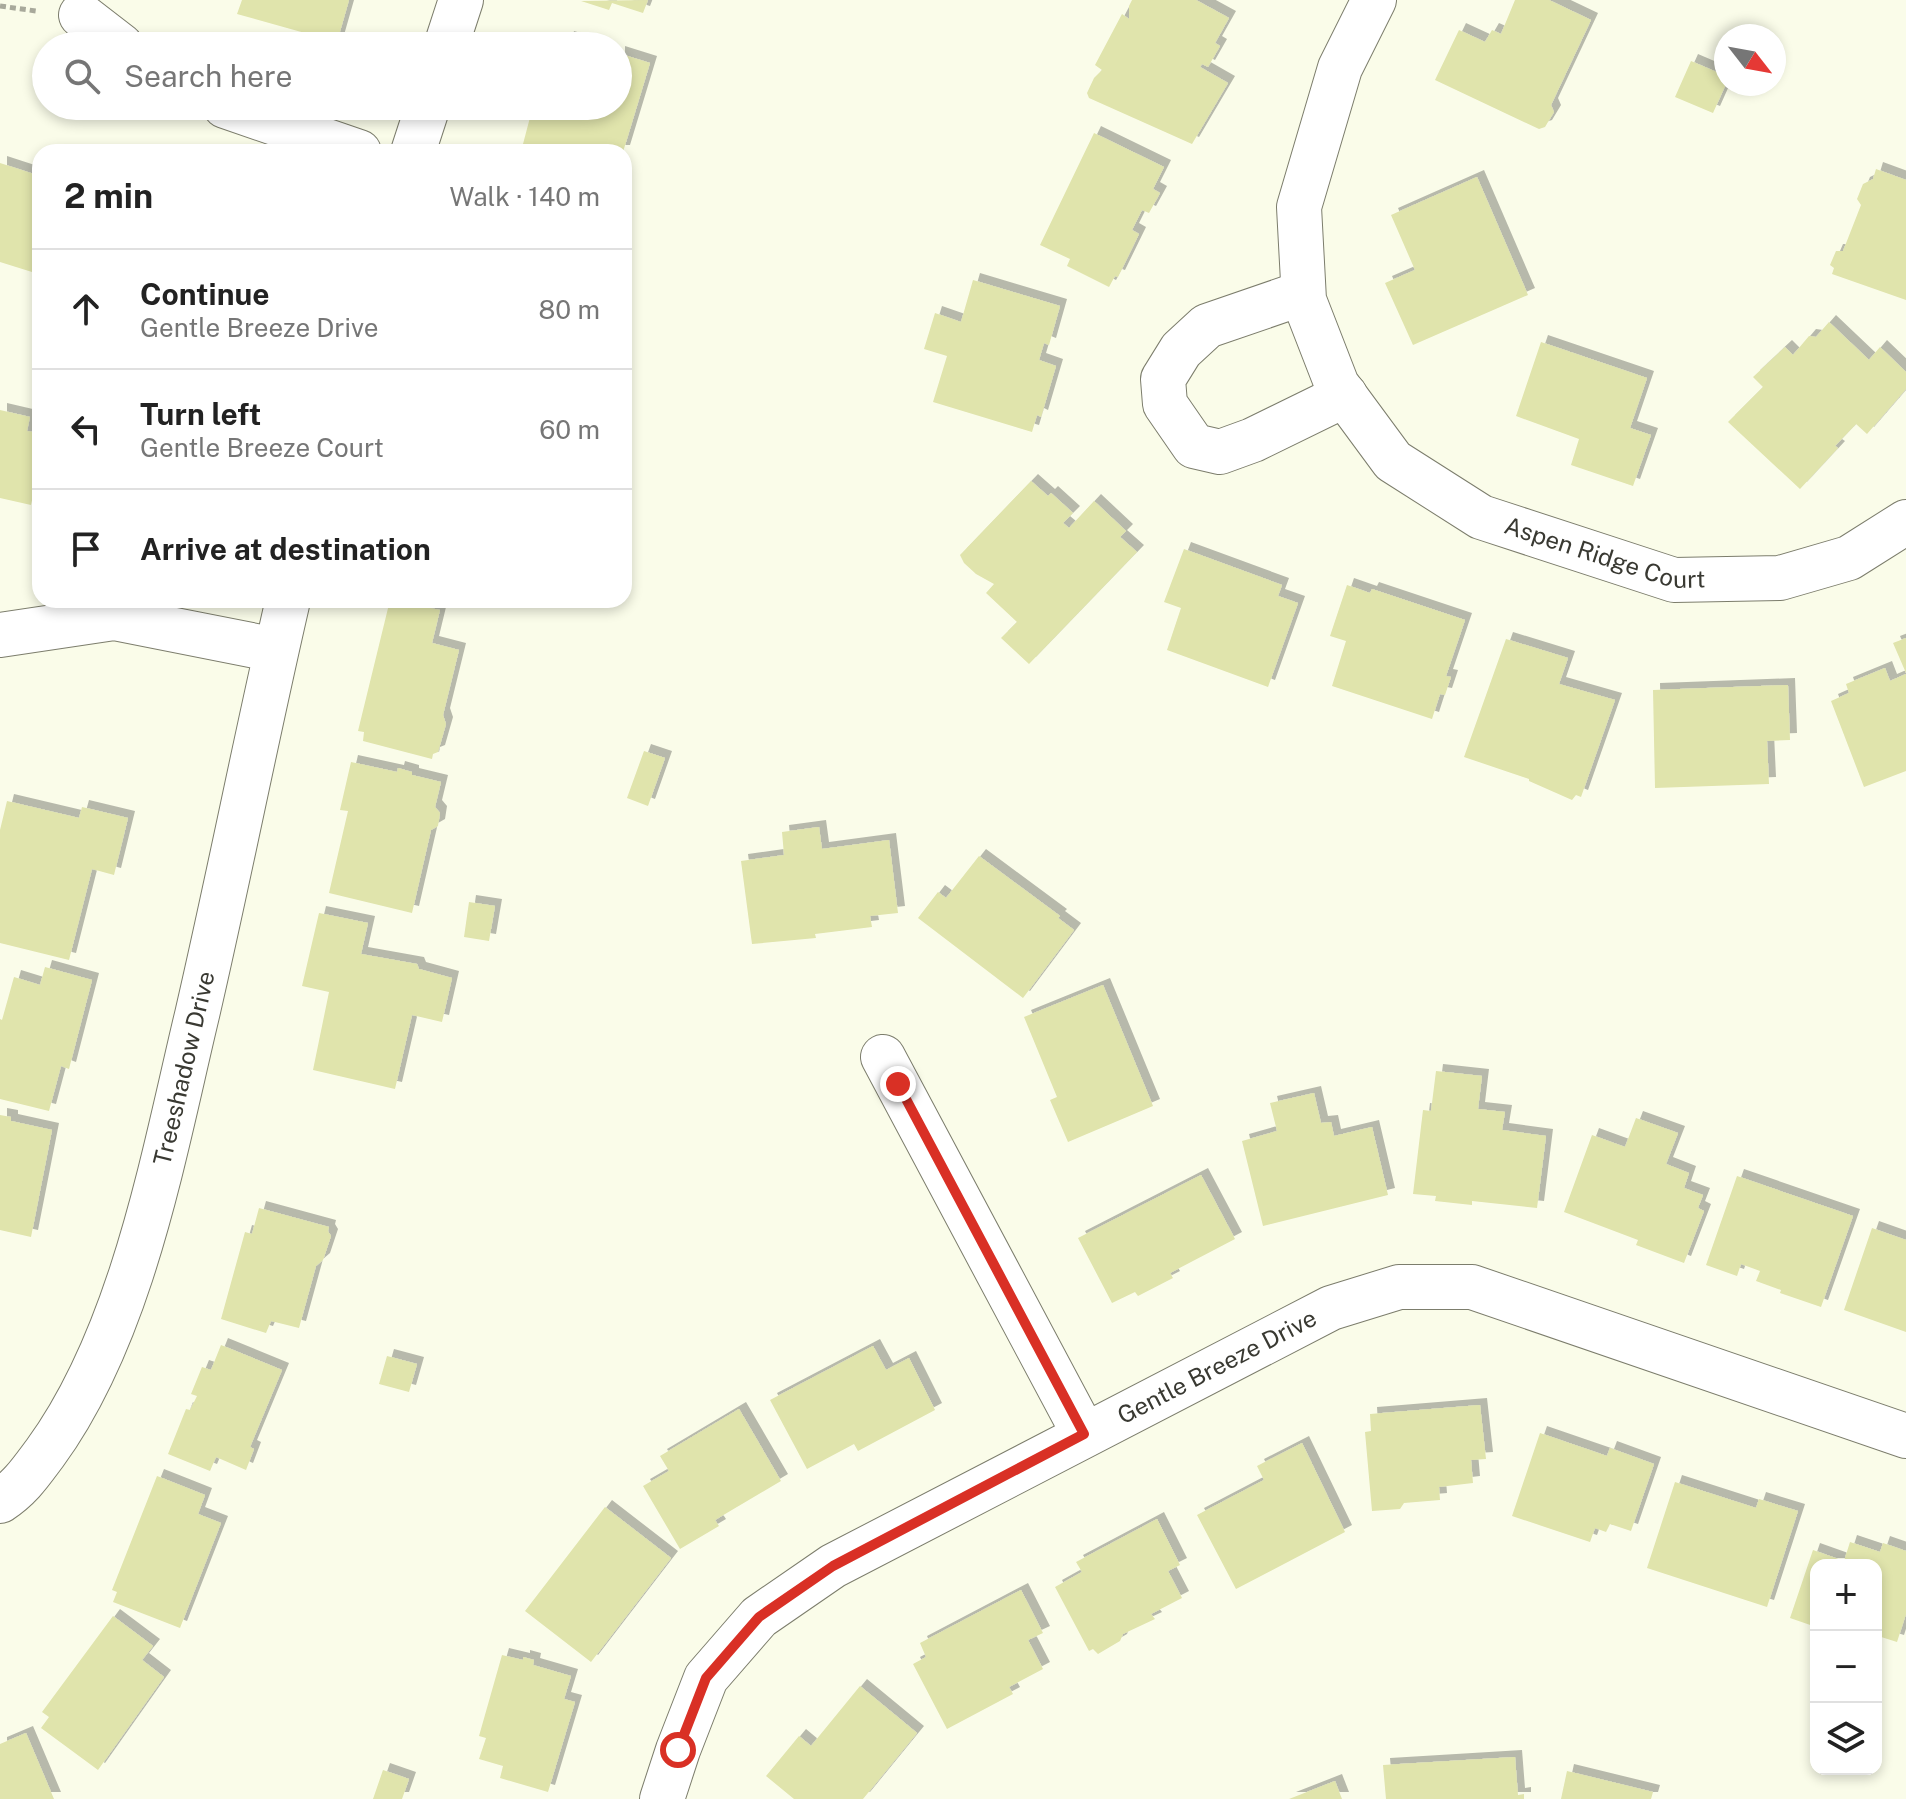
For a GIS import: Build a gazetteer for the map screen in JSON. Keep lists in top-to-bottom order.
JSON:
{
  "streets": {
    "street": ["Aspen Ridge Court", "Treeshadow Drive", "Gentle Breeze Drive"]
  },
  "north": "bottom right",
  "page": {
    "search": "Search here",
    "heading": ["2 min", "Walk · 140 m"],
    "list": [
      ["Continue", "Gentle Breeze Drive", "80 m"],
      ["Turn left", "Gentle Breeze Court", "60 m"],
      "Arrive at destination"
    ],
    "map_buttons": ["+", "−"]
  }
}
